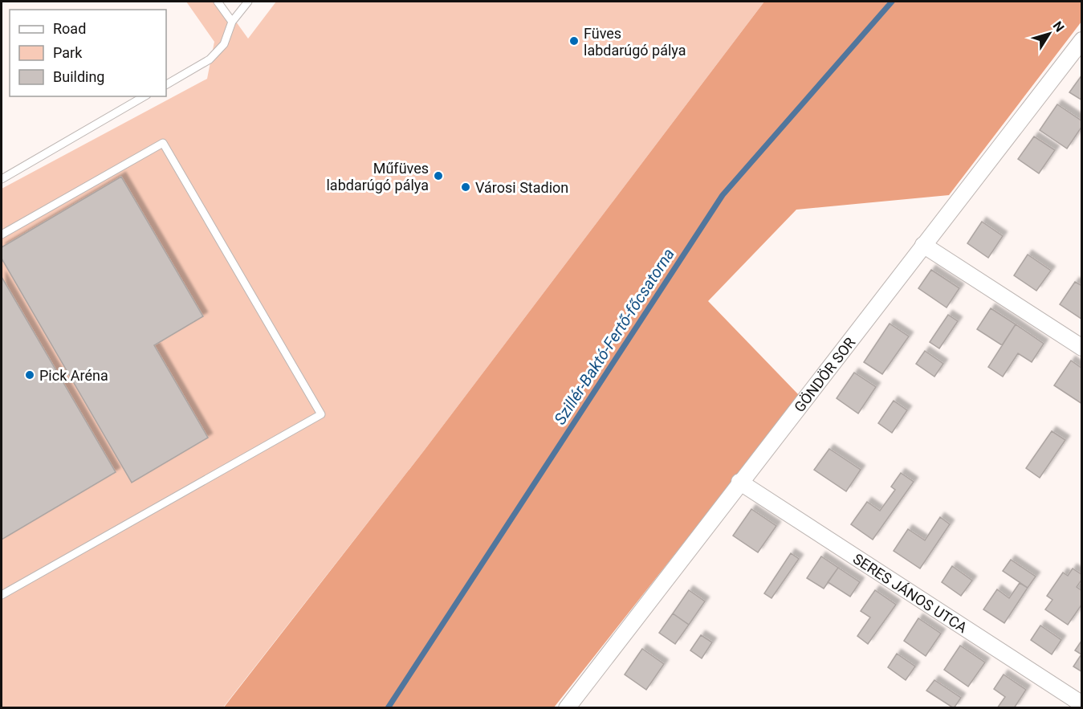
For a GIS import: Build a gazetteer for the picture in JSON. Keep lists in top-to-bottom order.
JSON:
{
  "streets": {
    "street": ["GÖNDÖR SOR", "SERES JÁNOS UTCA"]
  },
  "crossings": [
    ["GÖNDÖR SOR", "SERES JÁNOS UTCA"]
  ],
  "water": ["Szillér-Baktó-Fertő-főcsatorna"],
  "places": [
    "Füves labdarúgó pálya",
    "Műfüves labdarúgó pálya",
    "Városi Stadion",
    "Pick Aréna"
  ],
  "legend": ["Road", "Park", "Building"],
  "north": "top right"
}
